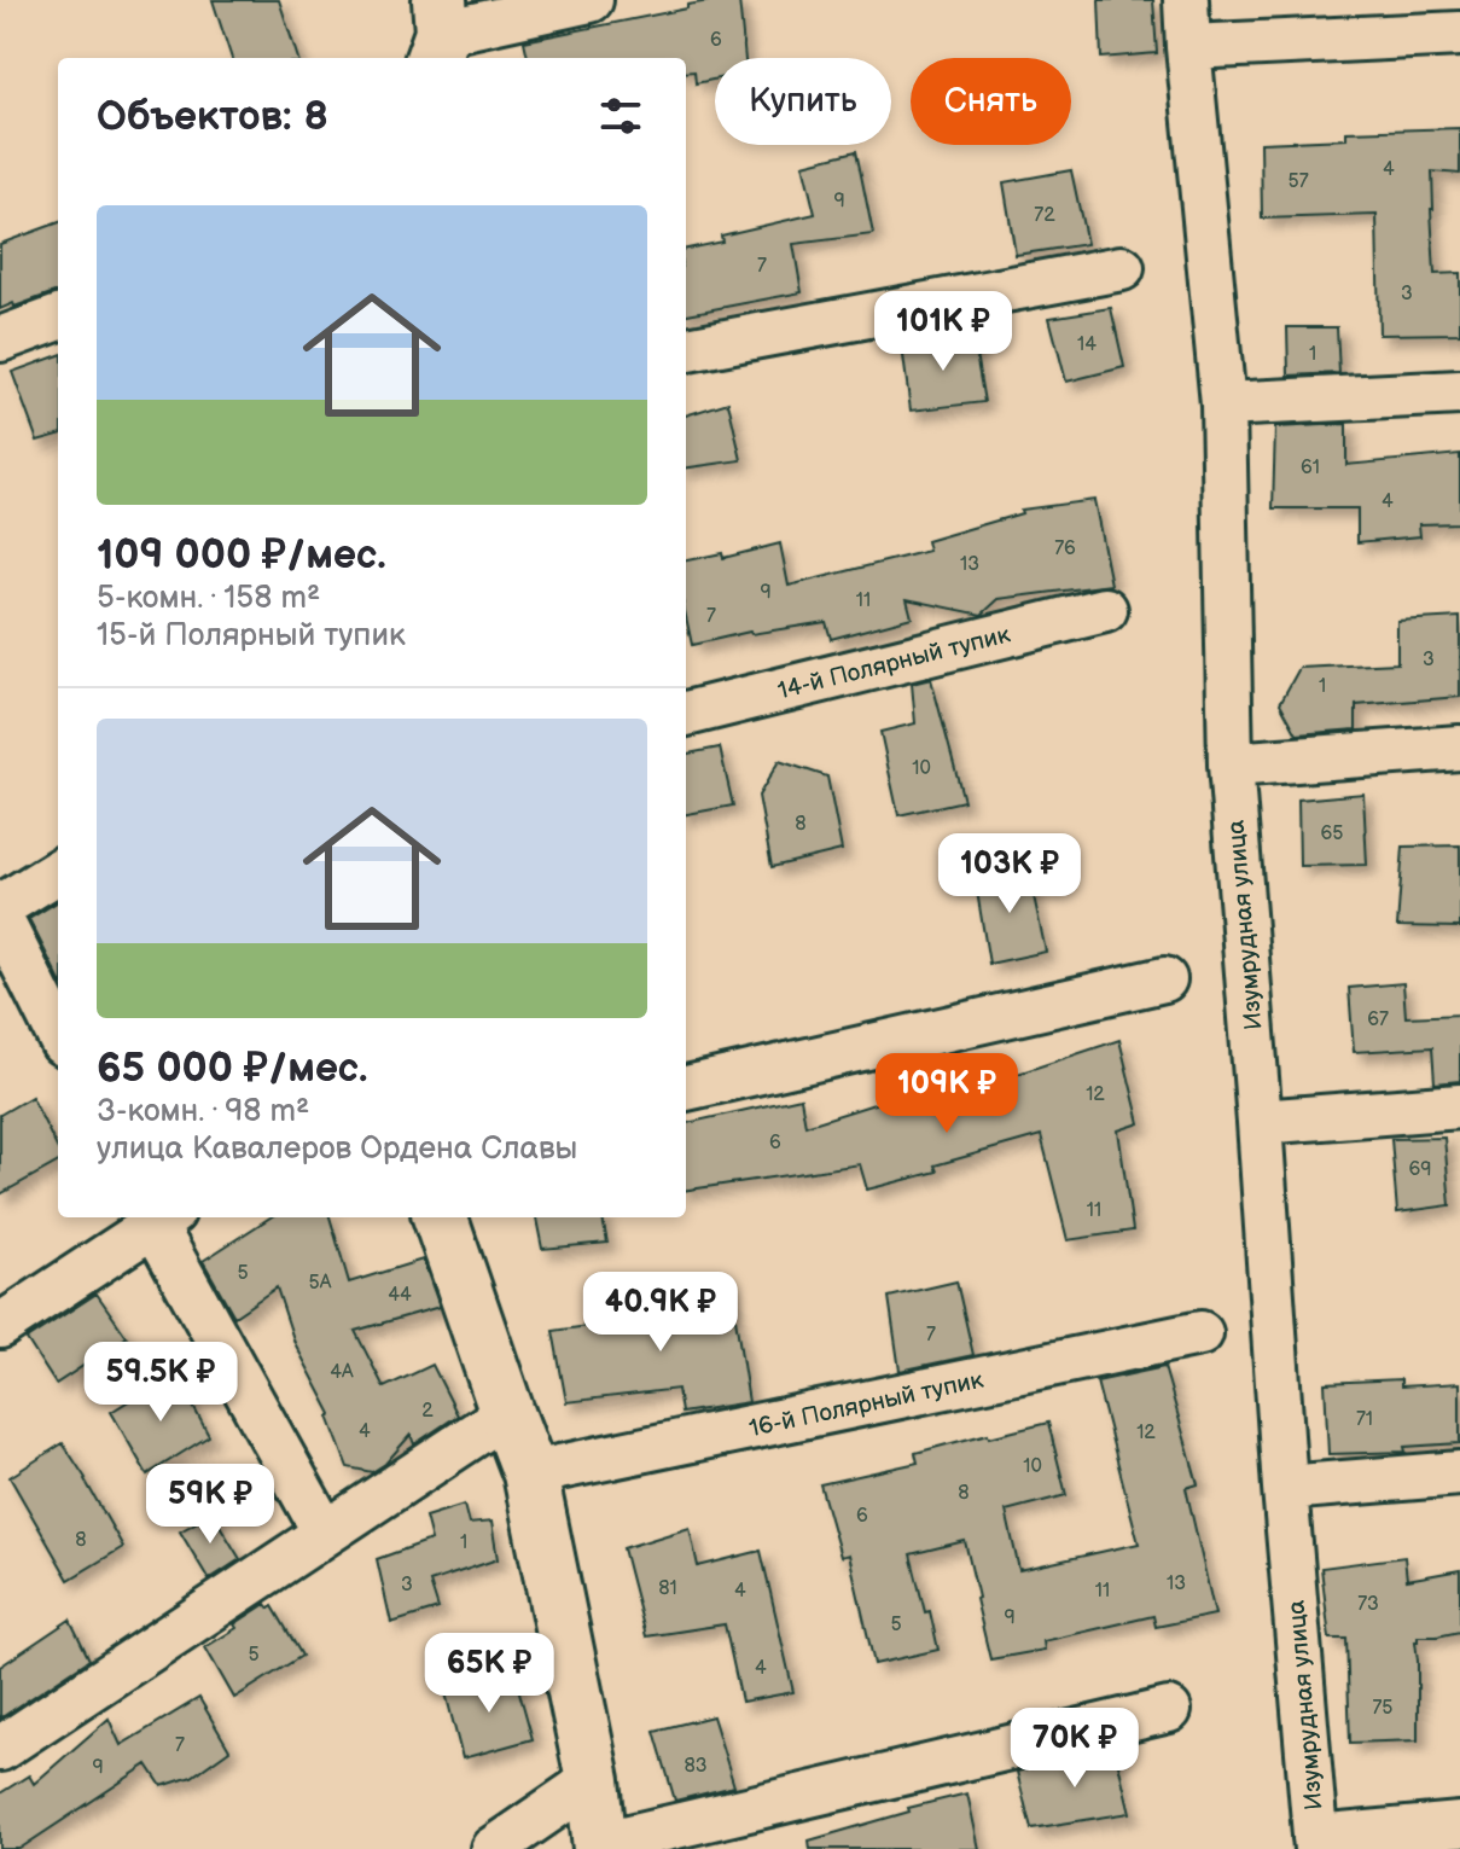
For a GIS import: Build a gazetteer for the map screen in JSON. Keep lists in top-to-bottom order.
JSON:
{
  "streets": {
    "street": ["14-й Полярный тупик", "Изумрудная улица", "16-й Полярный тупик"]
  },
  "house_numbers": [
    "6",
    "4",
    "57",
    "9",
    "72",
    "7",
    "3",
    "14",
    "1",
    "61",
    "4",
    "76",
    "13",
    "9",
    "11",
    "7",
    "3",
    "1",
    "10",
    "8",
    "65",
    "67",
    "12",
    "6",
    "69",
    "11",
    "5",
    "5А",
    "44",
    "7",
    "4А",
    "2",
    "71",
    "4",
    "12",
    "10",
    "8",
    "6",
    "8",
    "1",
    "13",
    "3",
    "81",
    "4",
    "11",
    "73",
    "9",
    "5",
    "5",
    "4",
    "75",
    "7",
    "83",
    "9"
  ],
  "page": {
    "chip": ["Купить", "Снять"],
    "heading": "Объектов: 8",
    "list": [
      {
        "name": "109 000 ₽/мес.",
        "note": "5-комн. · 158 m² · 15-й Полярный тупик"
      },
      {
        "name": "65 000 ₽/мес.",
        "note": "3-комн. · 98 m² · улица Кавалеров Ордена Славы"
      }
    ],
    "price": [
      "101K ₽",
      "103K ₽",
      "109K ₽",
      "40.9K ₽",
      "59.5K ₽",
      "59K ₽",
      "65K ₽",
      "70K ₽"
    ]
  }
}
